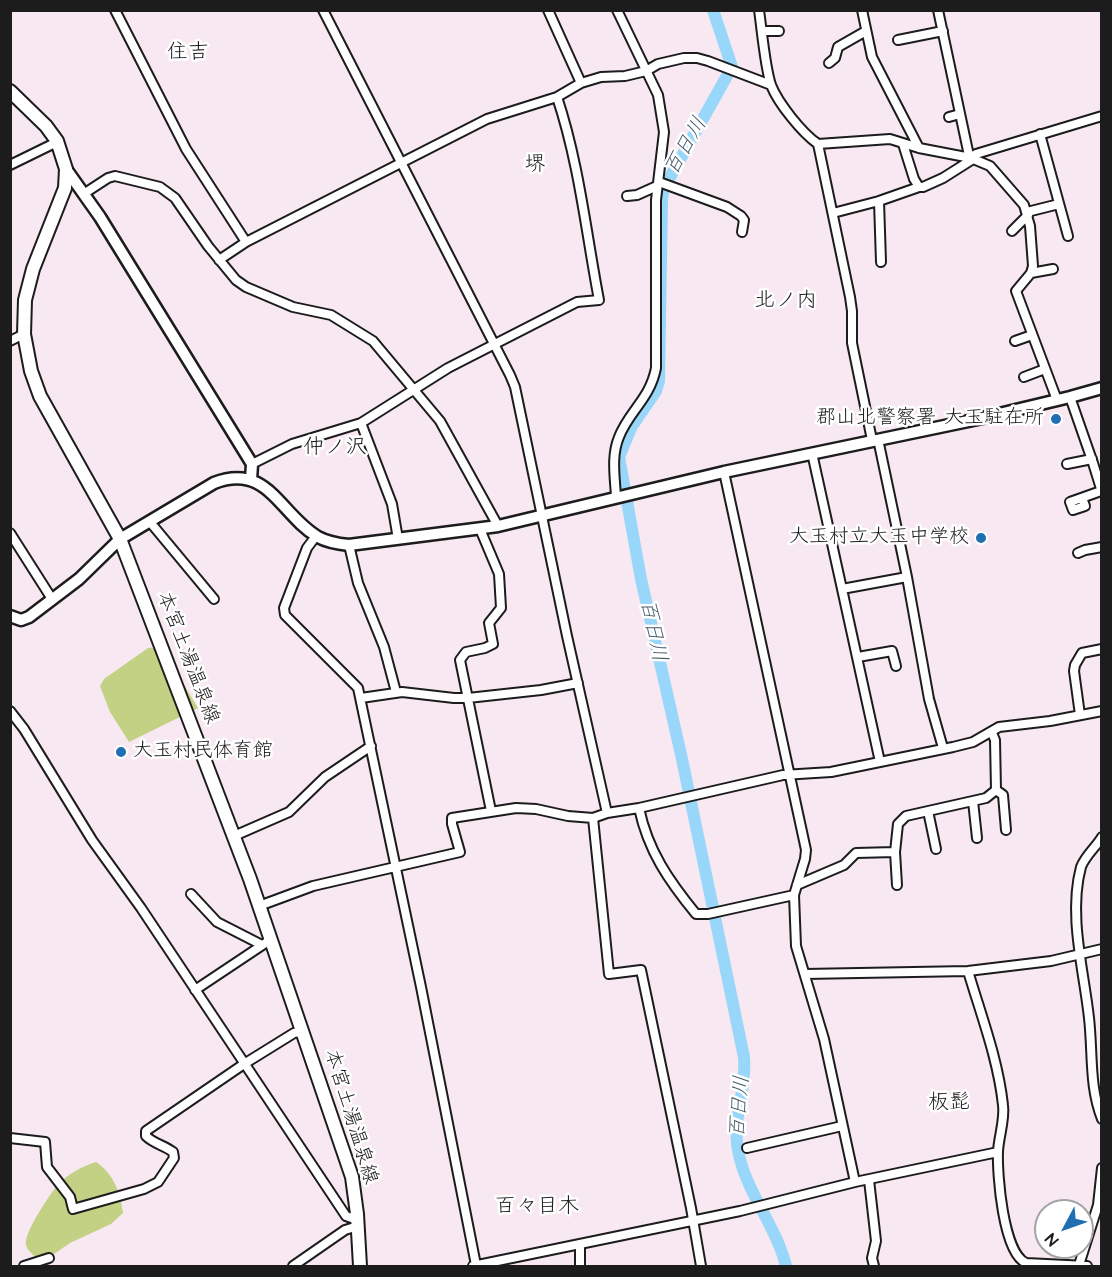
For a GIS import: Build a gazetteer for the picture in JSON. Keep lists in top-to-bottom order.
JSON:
{
  "streets": {
    "main road": ["本宮土湯温泉線"]
  },
  "districts": [
    "住吉",
    "堺",
    "北ノ内",
    "仲ノ沢",
    "板髭",
    "百々目木"
  ],
  "water": ["百日川"],
  "places": ["郡山北警察署 大玉駐在所", "大玉村立大玉中学校", "大玉村民体育館"],
  "north": "bottom left"
}
